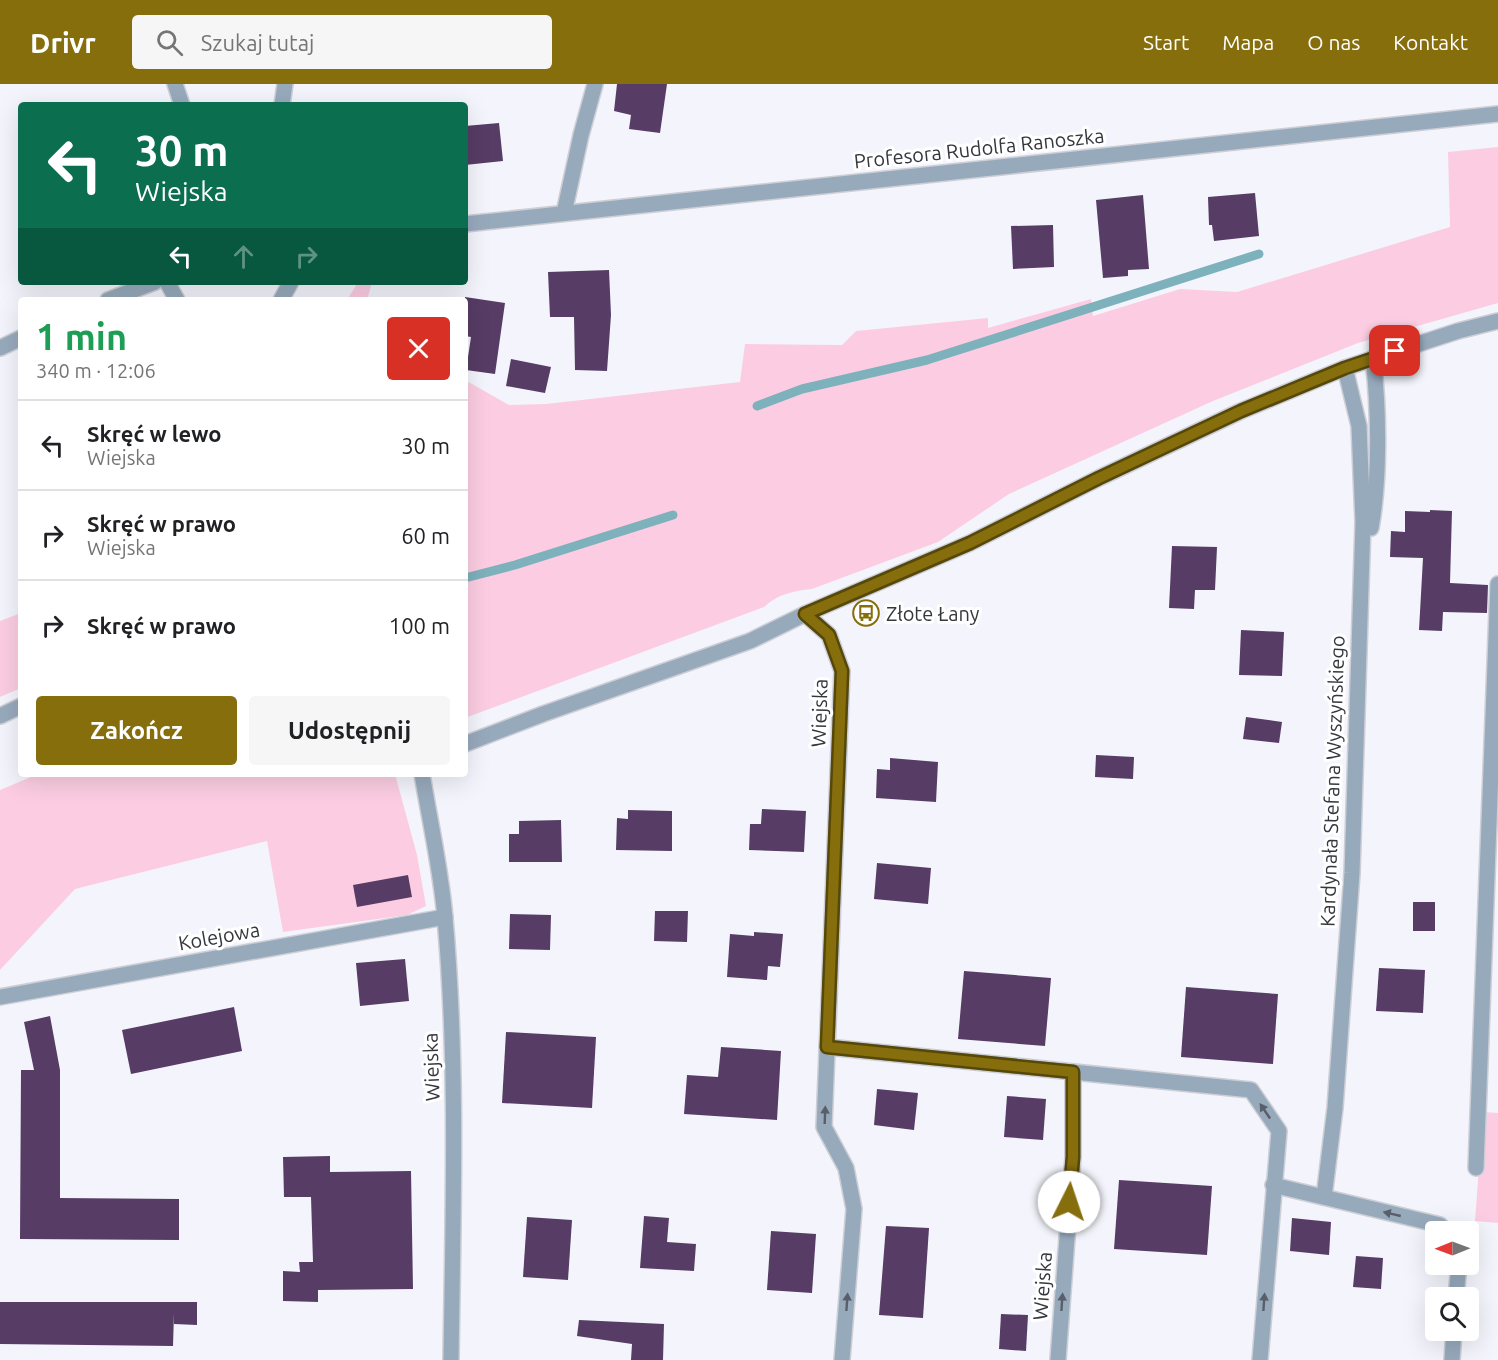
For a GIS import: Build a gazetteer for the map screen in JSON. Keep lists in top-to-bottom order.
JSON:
{
  "streets": {
    "street": [
      "Profesora Rudolfa Ranoszka",
      "Wiejska",
      "Kardynała Stefana Wyszyńskiego",
      "Kolejowa"
    ]
  },
  "crossings": [
    ["Wiejska", "Kolejowa"]
  ],
  "one_way": ["Wiejska"],
  "places": {
    "bus stop": ["Złote Łany"]
  },
  "north": "left",
  "page": {
    "header": "Drivr",
    "search": "Szukaj tutaj",
    "nav": [
      "Start",
      "Mapa",
      "O nas",
      "Kontakt"
    ],
    "turn": ["30 m", "Wiejska"],
    "heading": ["1 min", "340 m · 12:06"],
    "list": [
      {
        "name": "Skręć w lewo",
        "note": "Wiejska",
        "value": "30 m"
      },
      {
        "name": "Skręć w prawo",
        "note": "Wiejska",
        "value": "60 m"
      },
      {
        "name": "Skręć w prawo",
        "value": "100 m"
      }
    ],
    "buttons": ["Zakończ", "Udostępnij"]
  }
}
